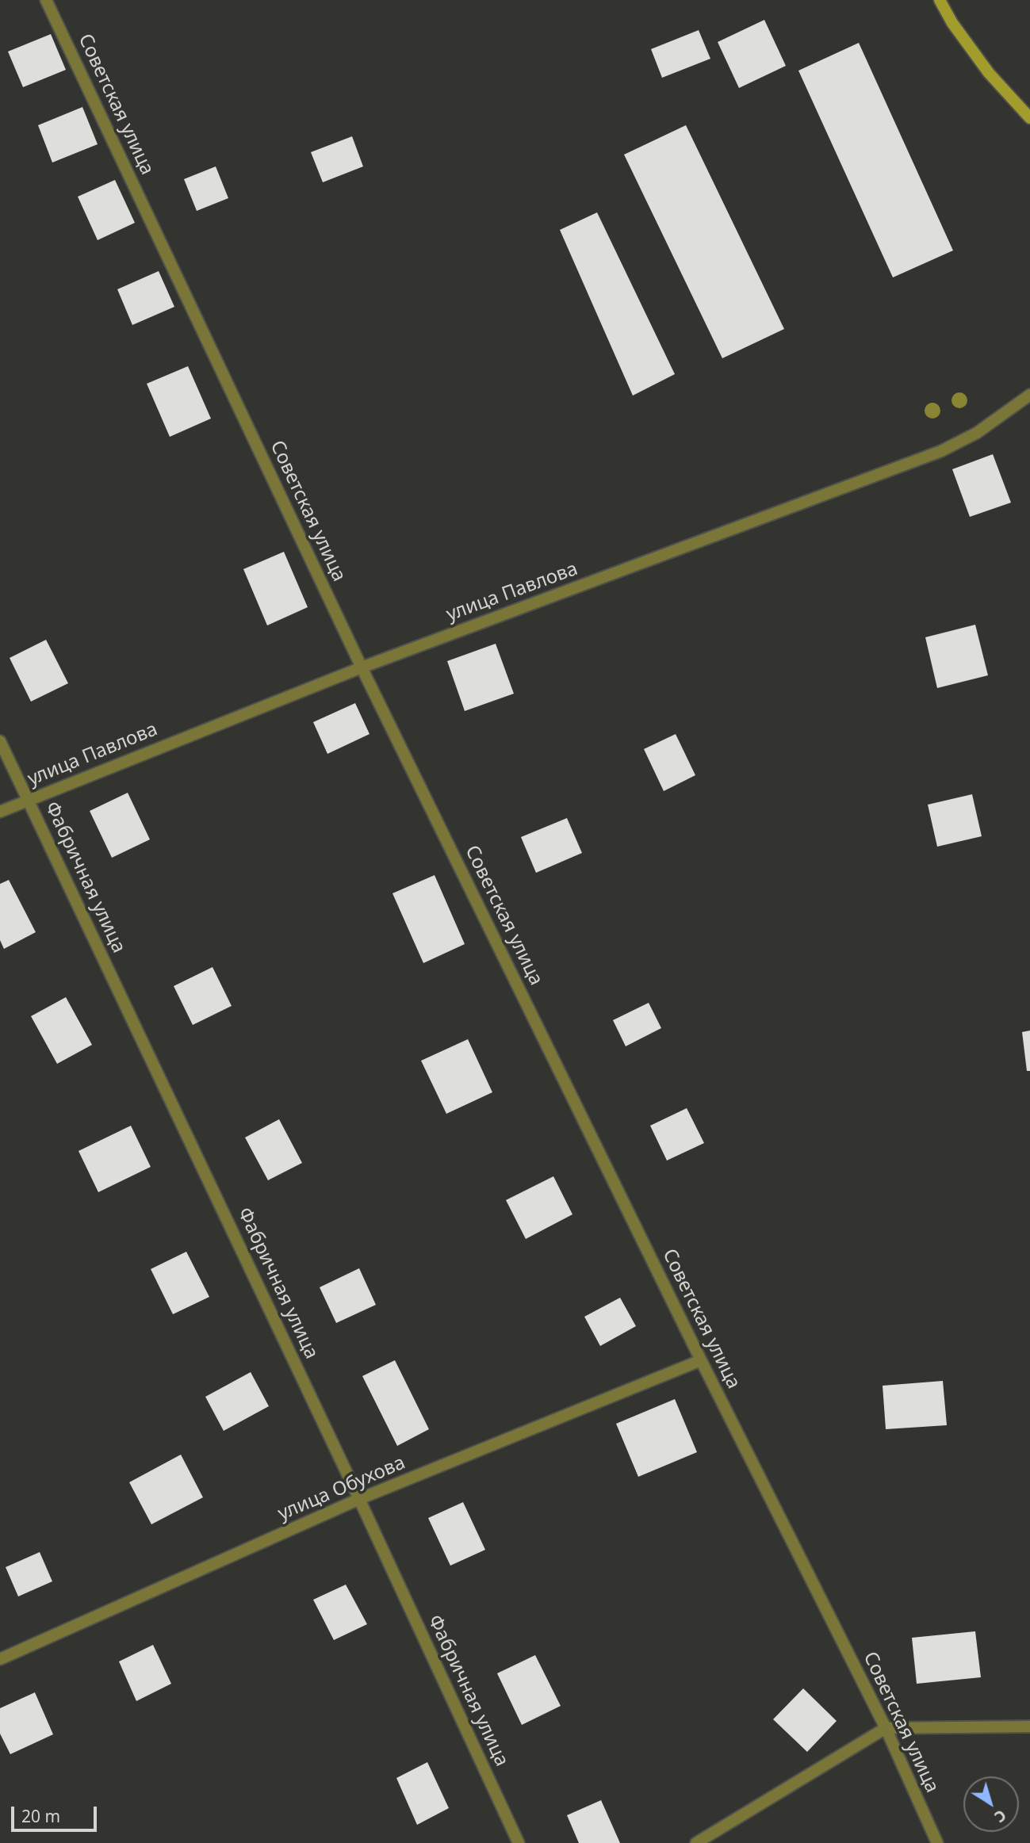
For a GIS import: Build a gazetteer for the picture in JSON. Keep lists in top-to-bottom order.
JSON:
{
  "streets": {
    "street": [
      "Советская улица",
      "улица Павлова",
      "Фабричная улица",
      "улица Обухова"
    ]
  },
  "crossings": [
    ["Советская улица", "улица Павлова"],
    ["Советская улица", "улица Обухова"],
    ["улица Павлова", "Фабричная улица"],
    ["Фабричная улица", "улица Обухова"]
  ],
  "scale_bar": "20 m",
  "north": "bottom right"
}
